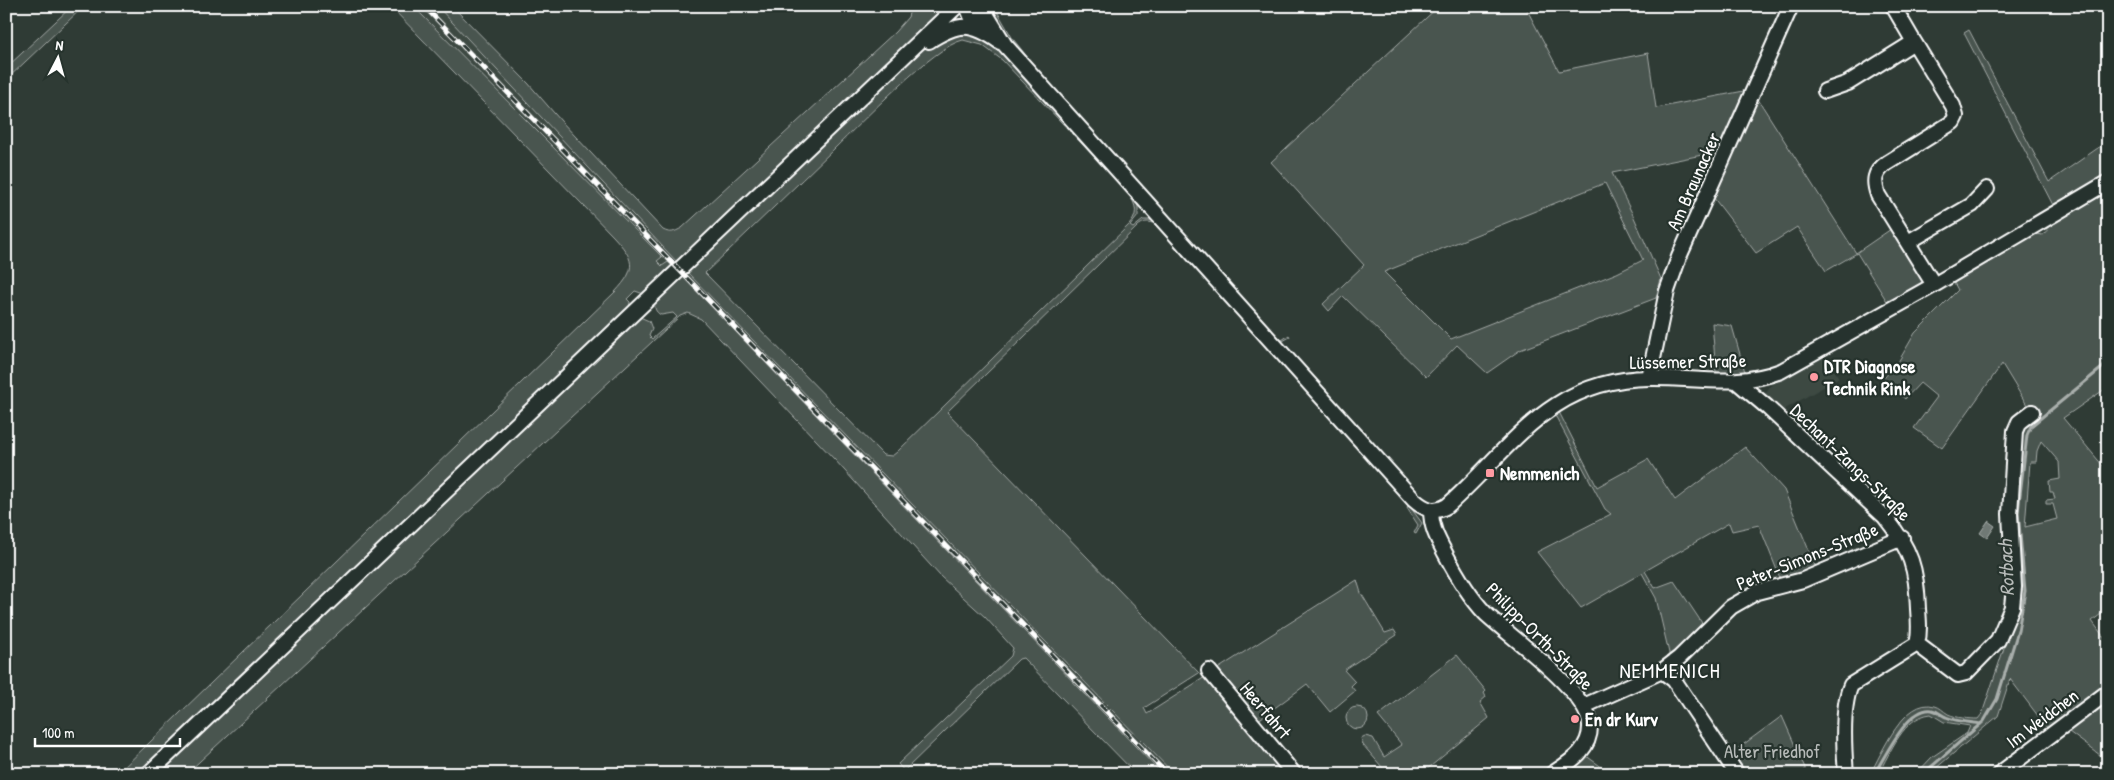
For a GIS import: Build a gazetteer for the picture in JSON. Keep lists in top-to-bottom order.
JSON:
{
  "streets": {
    "street": [
      "Am Braunacker",
      "Lüssemer Straße",
      "Dechant-Zangs-Straße",
      "Peter-Simons-Straße",
      "Philipp-Orth-Straße",
      "Heerfahrt",
      "Im Weidchen"
    ]
  },
  "crossings": [
    ["Am Braunacker", "Lüssemer Straße"],
    ["Lüssemer Straße", "Dechant-Zangs-Straße"],
    ["Lüssemer Straße", "Philipp-Orth-Straße"],
    ["Dechant-Zangs-Straße", "Peter-Simons-Straße"],
    ["Peter-Simons-Straße", "Philipp-Orth-Straße"]
  ],
  "districts": ["NEMMENICH"],
  "water": ["Rotbach"],
  "parks": ["Alter Friedhof"],
  "places": {
    "other": ["DTR Diagnose Technik Rink", "En dr Kurv"],
    "transit": ["Nemmenich"]
  },
  "scale_bar": "100 m",
  "north": "top"
}
